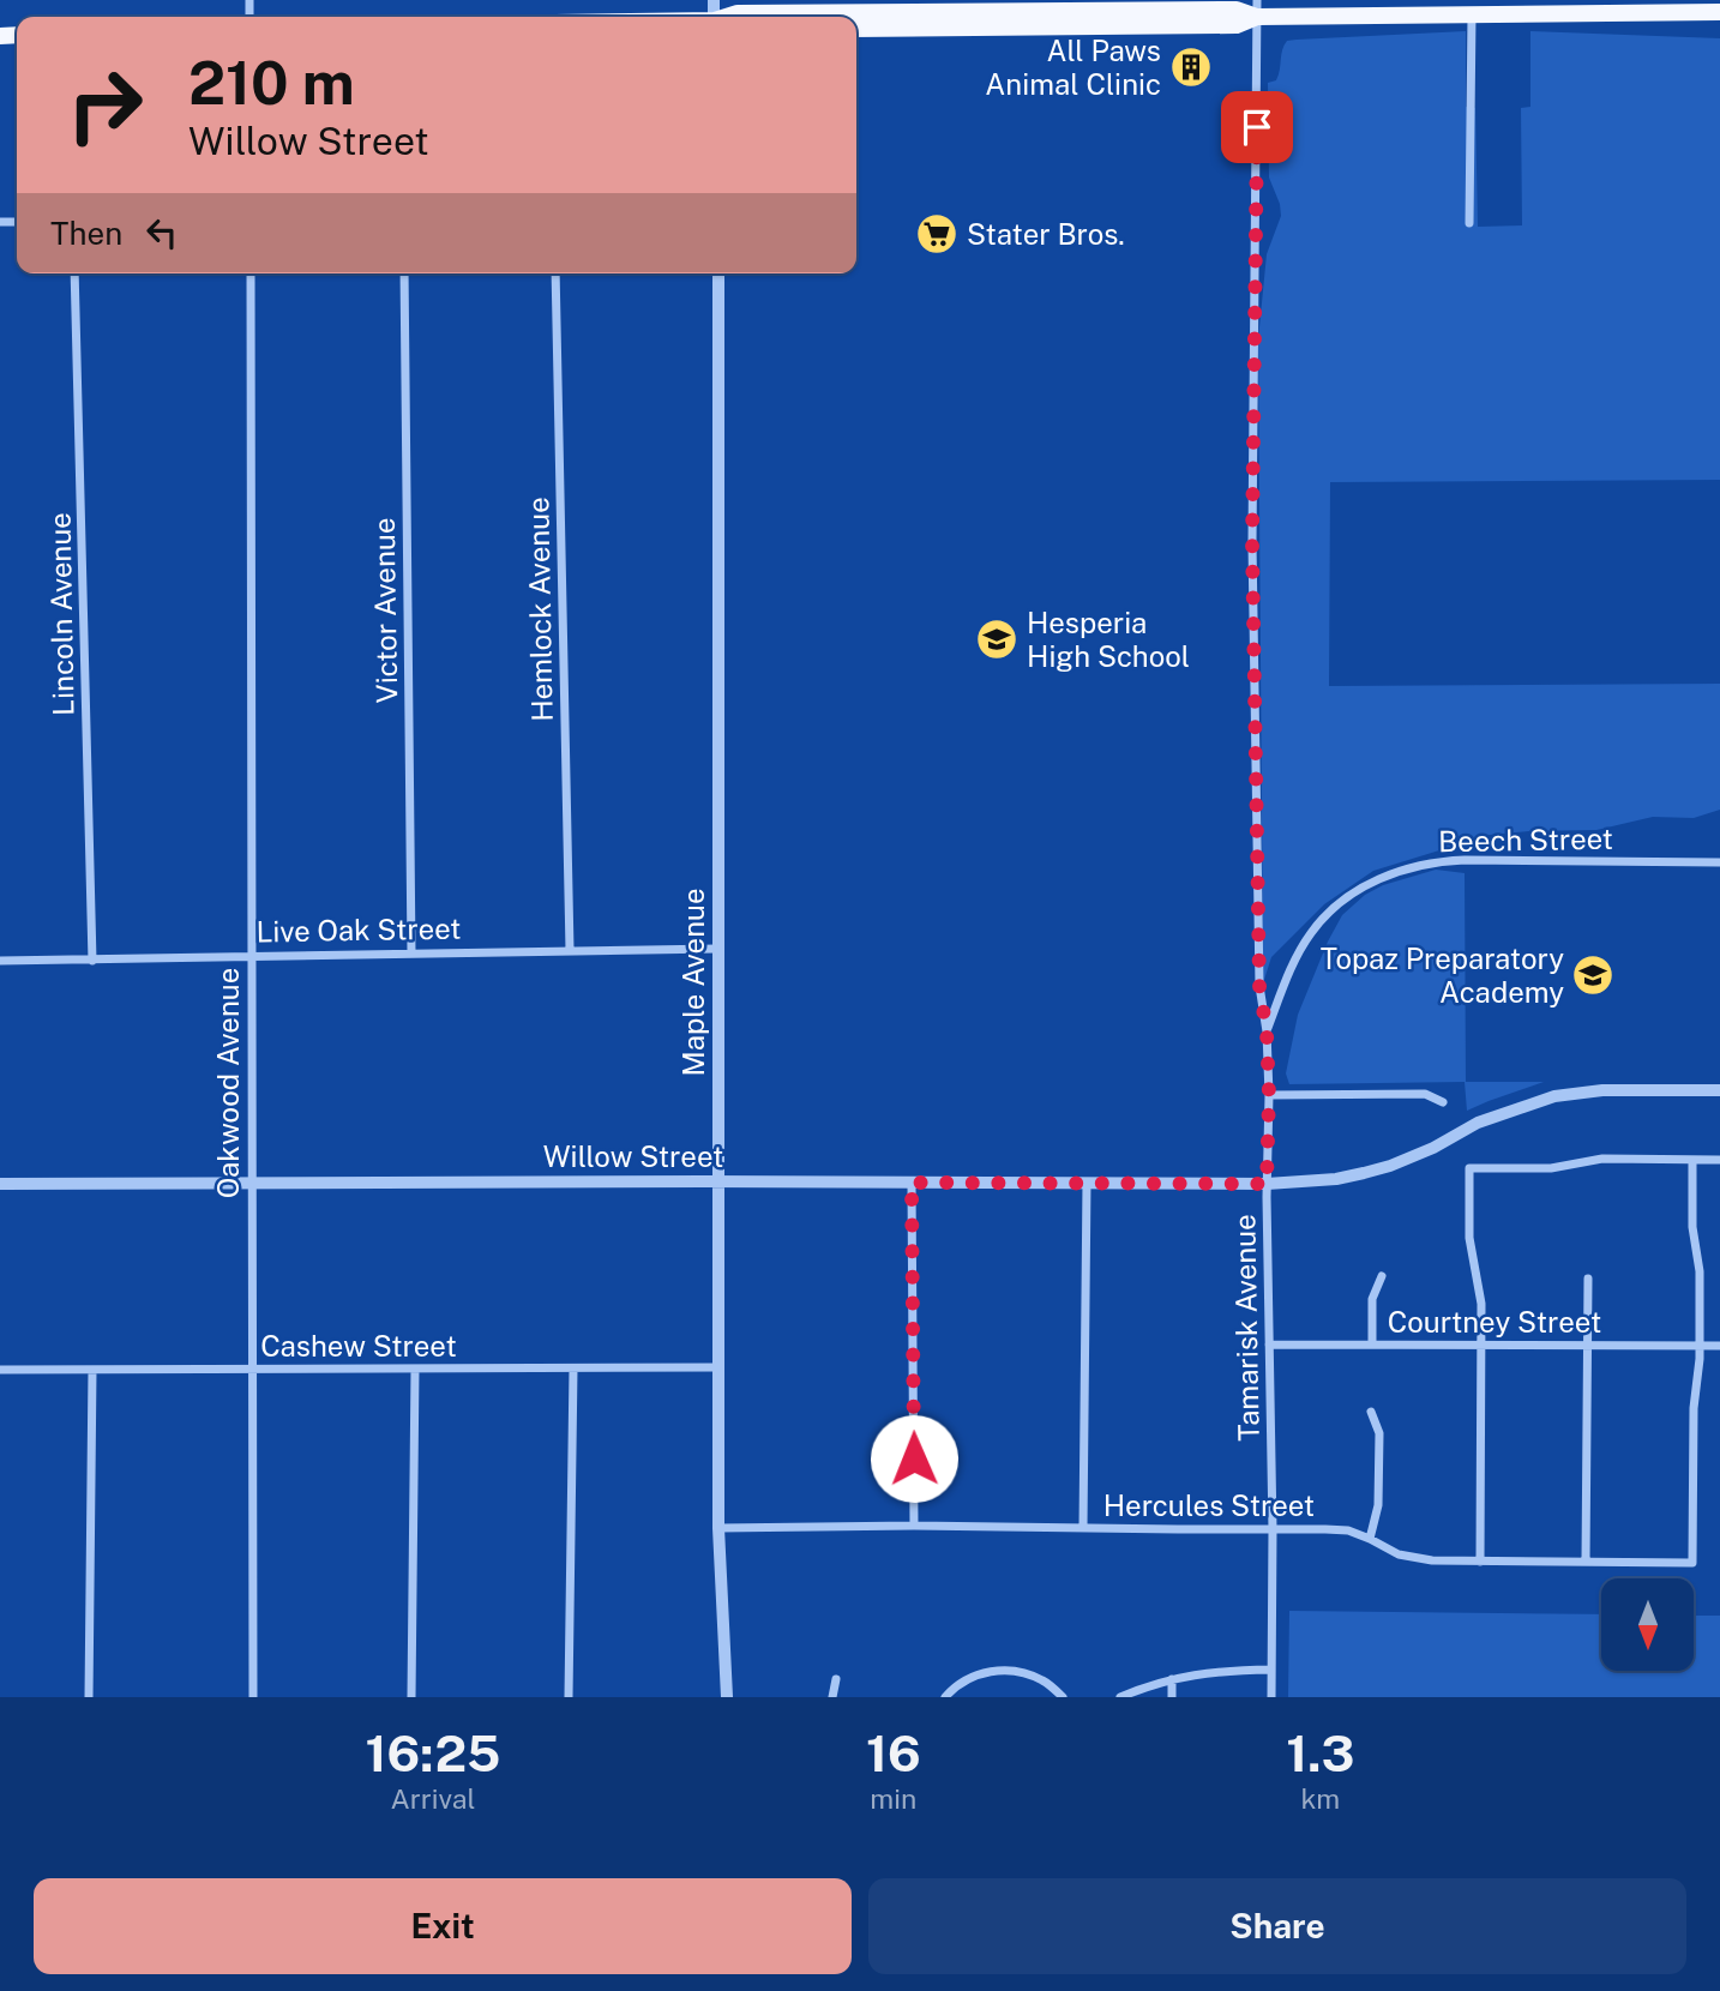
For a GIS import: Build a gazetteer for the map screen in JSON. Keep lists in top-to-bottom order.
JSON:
{
  "streets": {
    "street": [
      "Hemlock Avenue",
      "Victor Avenue",
      "Lincoln Avenue",
      "Beech Street",
      "Live Oak Street",
      "Maple Avenue",
      "Oakwood Avenue",
      "Willow Street",
      "Courtney Street",
      "Tamarisk Avenue",
      "Cashew Street",
      "Hercules Street"
    ]
  },
  "crossings": [
    ["Hemlock Avenue", "Live Oak Street"],
    ["Victor Avenue", "Live Oak Street"],
    ["Lincoln Avenue", "Live Oak Street"],
    ["Beech Street", "Tamarisk Avenue"],
    ["Live Oak Street", "Maple Avenue"],
    ["Live Oak Street", "Oakwood Avenue"],
    ["Maple Avenue", "Willow Street"],
    ["Maple Avenue", "Cashew Street"],
    ["Maple Avenue", "Hercules Street"],
    ["Oakwood Avenue", "Willow Street"],
    ["Oakwood Avenue", "Cashew Street"],
    ["Willow Street", "Tamarisk Avenue"],
    ["Courtney Street", "Tamarisk Avenue"],
    ["Courtney Street", "Hercules Street"],
    ["Tamarisk Avenue", "Hercules Street"]
  ],
  "places": {
    "building": ["All Paws Animal Clinic"],
    "supermarket": ["Stater Bros."],
    "school or university": ["Hesperia High School", "Topaz Preparatory Academy"]
  },
  "north": "bottom",
  "page": {
    "turn": ["210 m", "Willow Street"],
    "then": "Then",
    "eta": [
      "16:25",
      "Arrival",
      "16",
      "min",
      "1.3",
      "km"
    ],
    "buttons": ["Exit", "Share"]
  }
}
